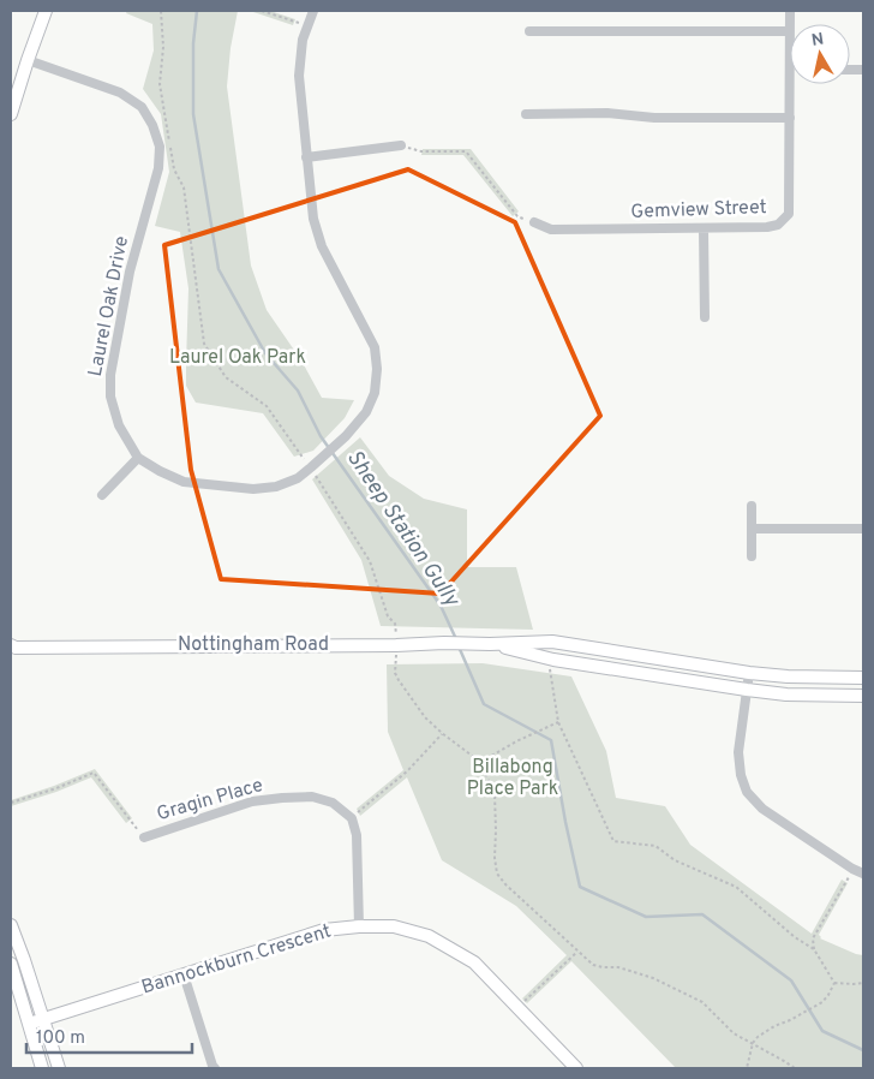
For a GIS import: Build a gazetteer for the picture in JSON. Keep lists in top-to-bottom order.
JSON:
{
  "streets": {
    "street": [
      "Gemview Street",
      "Laurel Oak Drive",
      "Nottingham Road",
      "Gragin Place",
      "Bannockburn Crescent"
    ]
  },
  "water": ["Sheep Station Gully"],
  "parks": ["Laurel Oak Park", "Billabong Place Park"],
  "scale_bar": "100 m",
  "north": "top"
}
